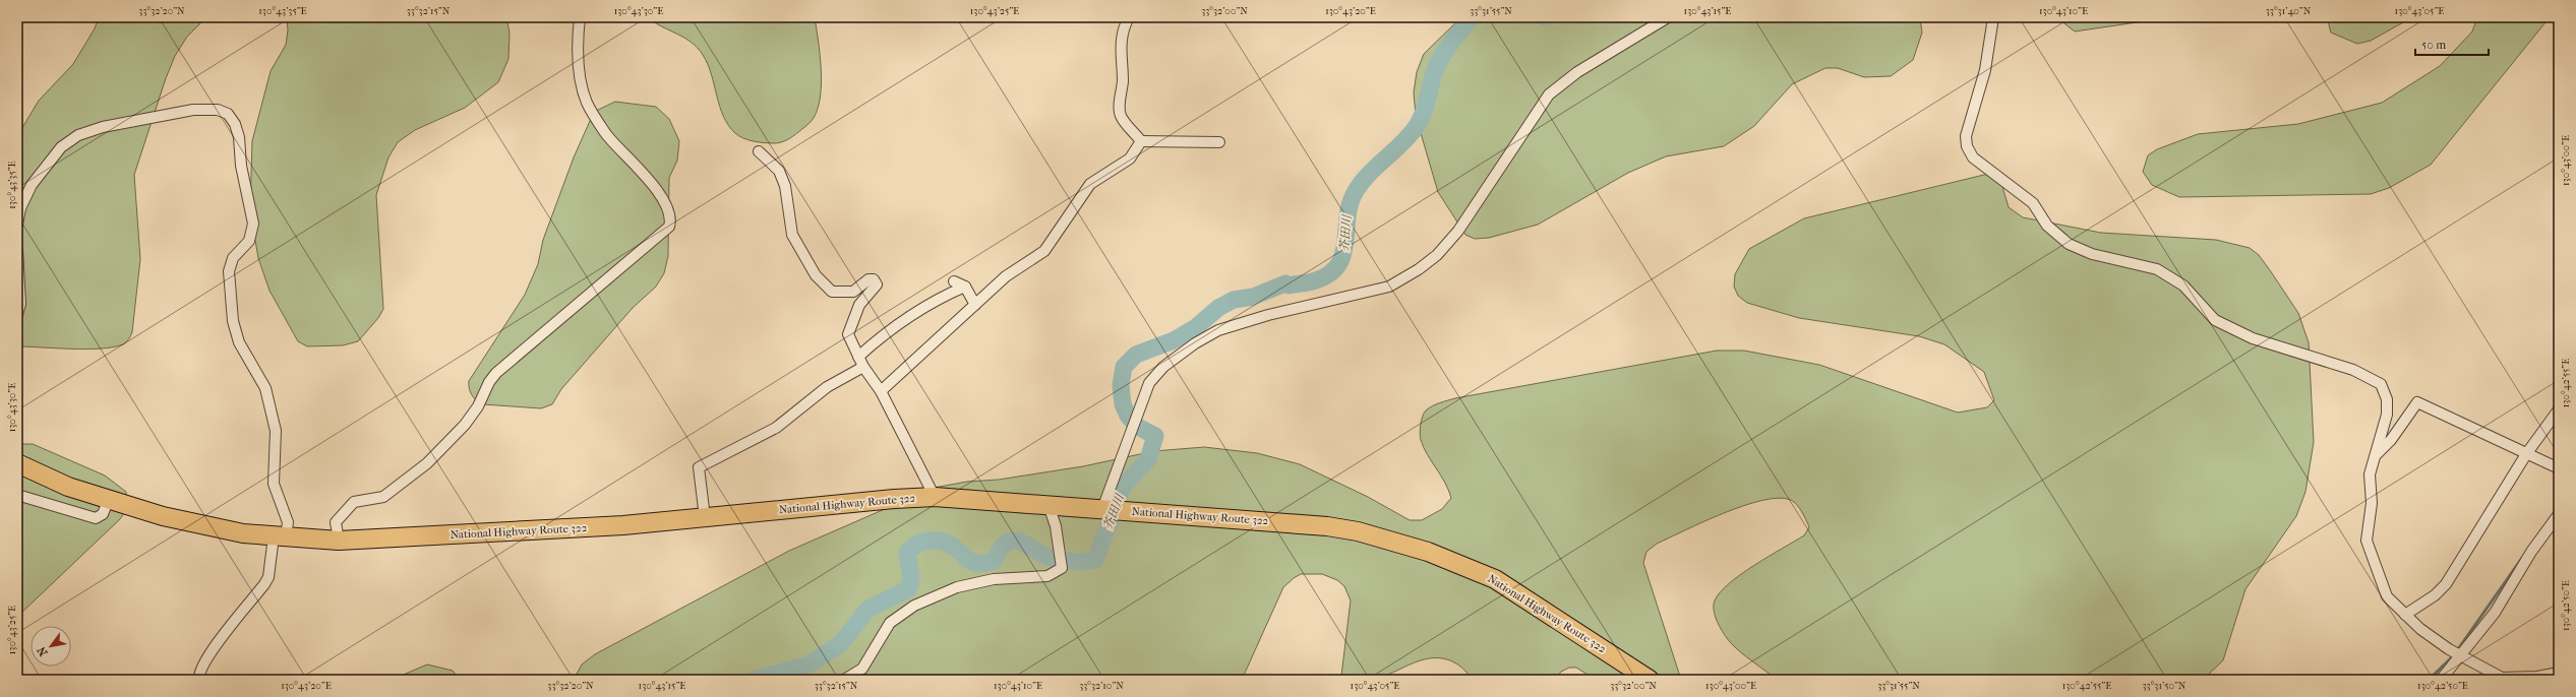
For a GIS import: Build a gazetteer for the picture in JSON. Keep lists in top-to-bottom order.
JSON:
{
  "streets": {
    "highway": ["National Highway Route 322"]
  },
  "water": ["芥田川"],
  "scale_bar": "50 m",
  "north": "bottom left",
  "coordinates": [
    "33°32'20\"N",
    "130°43'35\"E",
    "33°32'15\"N",
    "130°43'30\"E",
    "130°43'25\"E",
    "33°32'00\"N",
    "130°43'20\"E",
    "33°31'55\"N",
    "130°43'15\"E",
    "130°43'10\"E",
    "33°31'40\"N",
    "130°43'05\"E",
    "130°43'00\"E",
    "130°42'55\"E",
    "130°42'50\"E",
    "33°32'10\"N",
    "33°31'50\"N"
  ]
}
